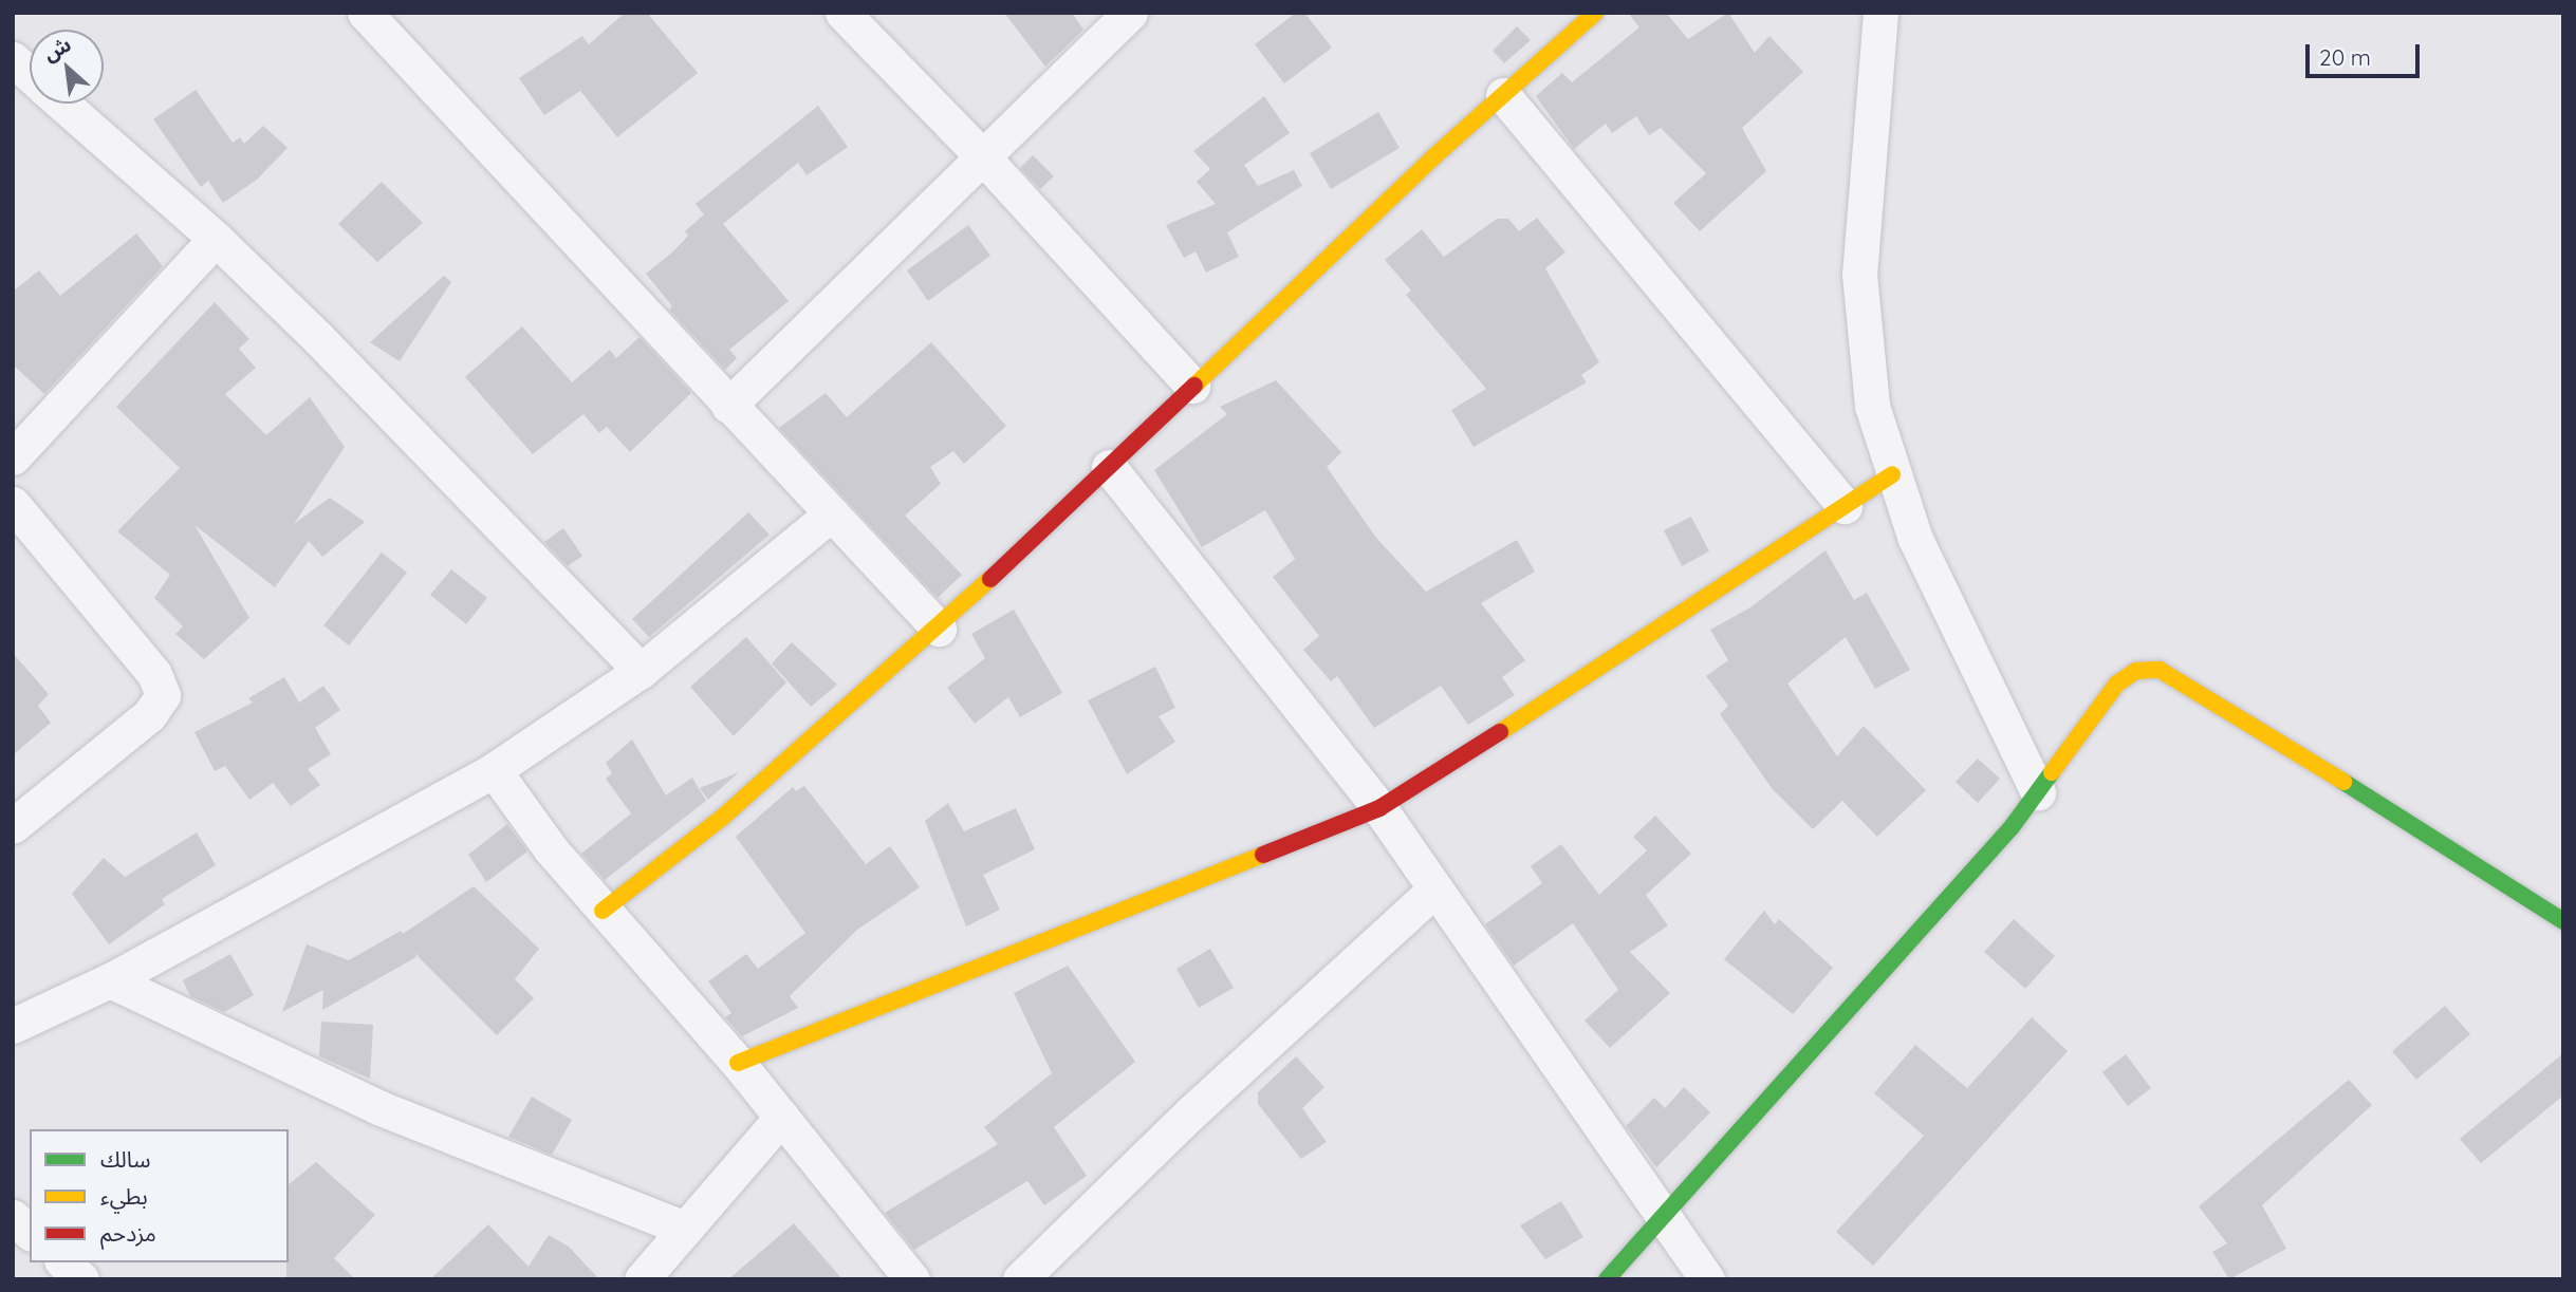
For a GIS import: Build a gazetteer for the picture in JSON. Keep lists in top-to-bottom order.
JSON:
{
  "legend": ["سالك", "بطيء", "مزدحم"],
  "scale_bar": "20 m",
  "north": "top left"
}
